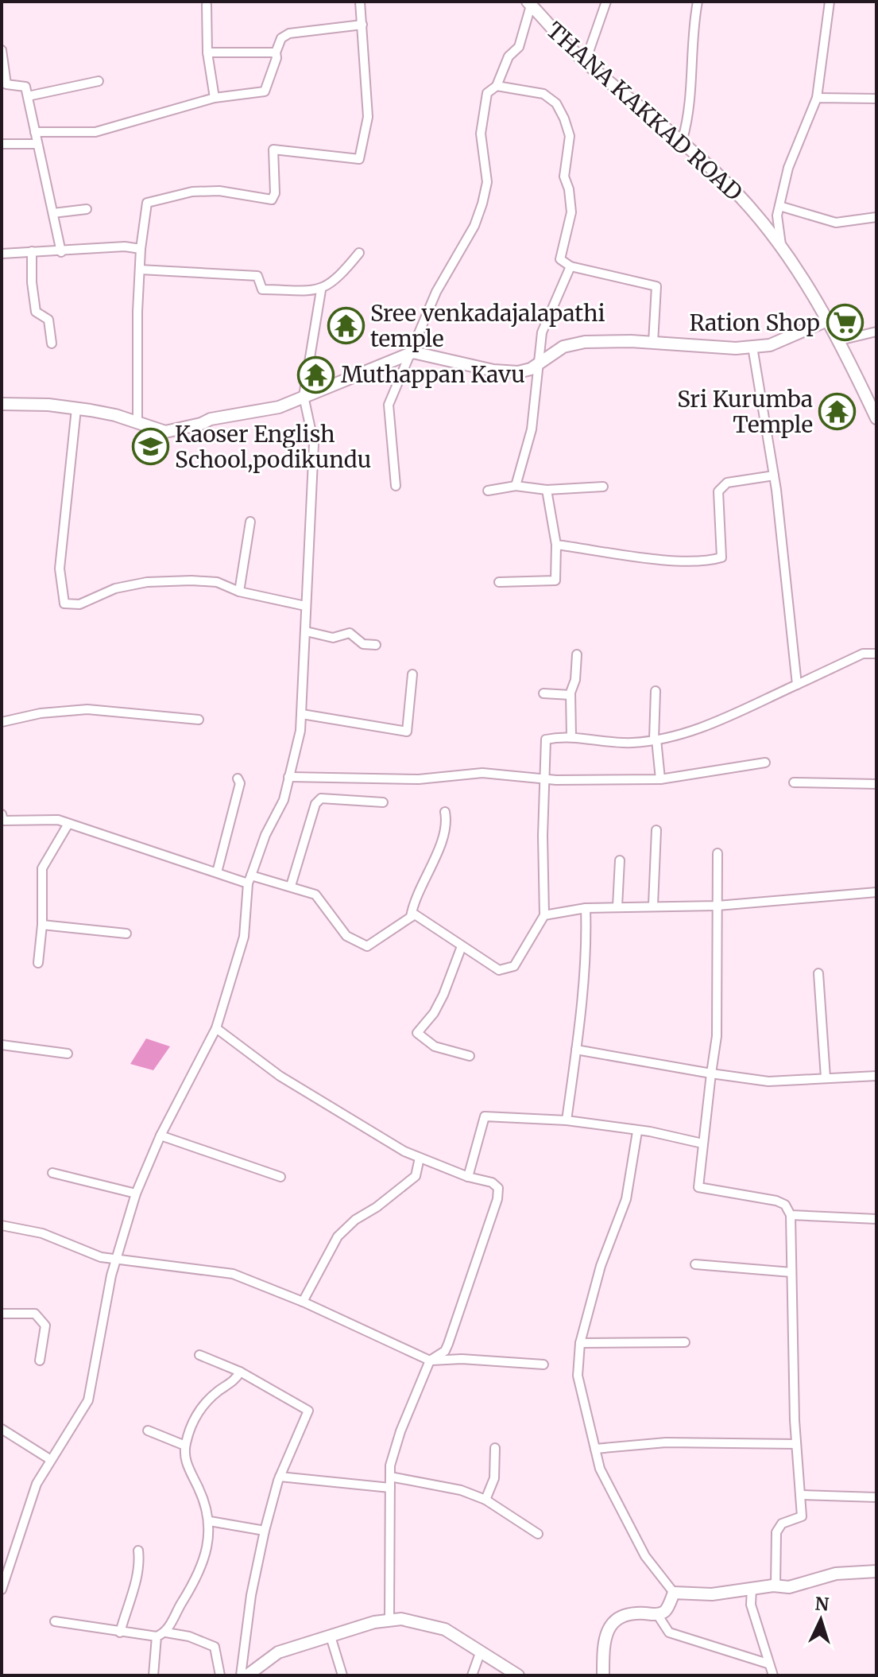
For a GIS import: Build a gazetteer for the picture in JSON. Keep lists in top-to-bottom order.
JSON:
{
  "streets": {
    "main road": ["THANA KAKKAD ROAD"]
  },
  "places": {
    "supermarket": ["Ration Shop"],
    "temple": ["Sree venkadajalapathi temple", "Muthappan Kavu", "Sri Kurumba Temple"],
    "school or university": ["Kaoser English School,podikundu"]
  },
  "north": "top"
}
